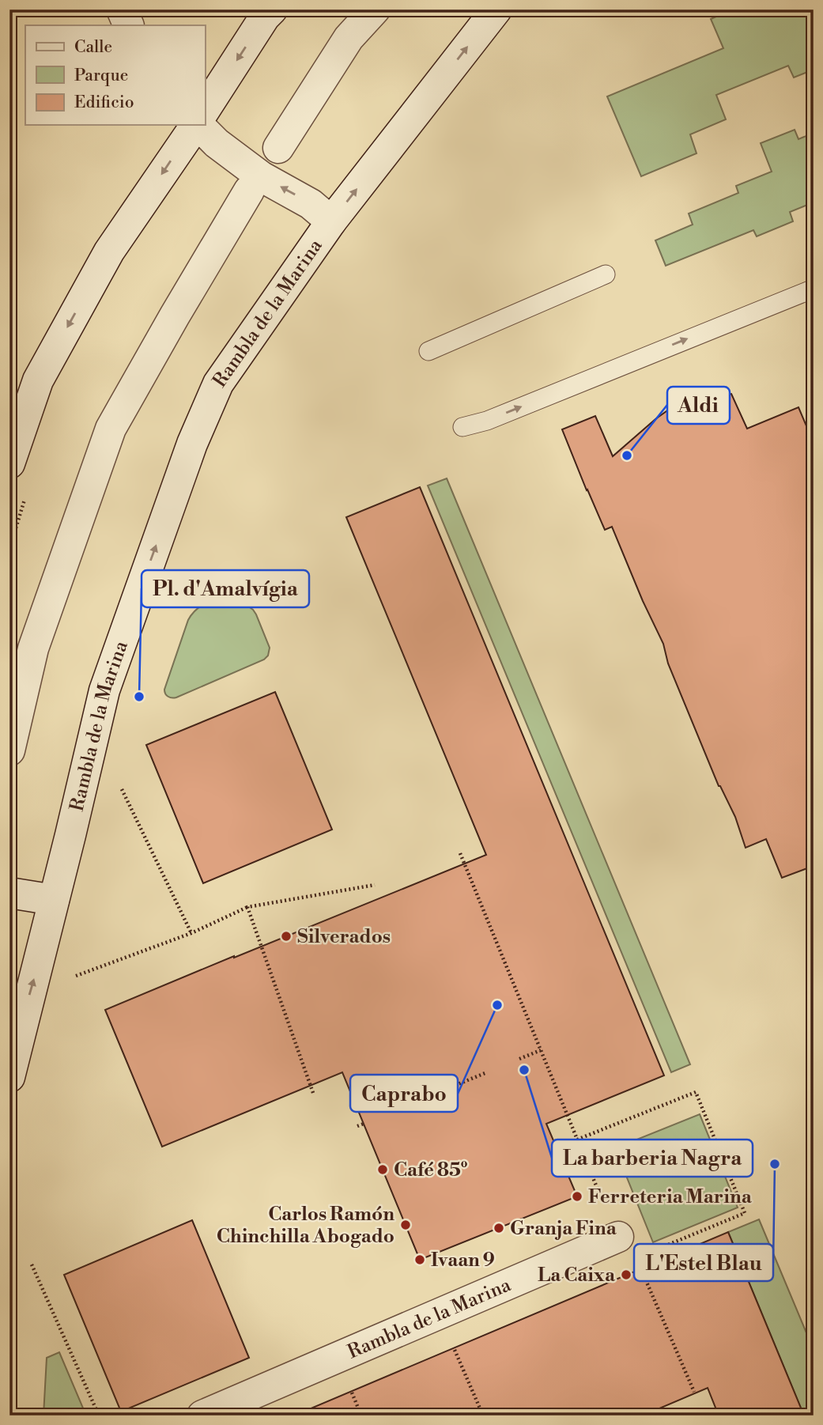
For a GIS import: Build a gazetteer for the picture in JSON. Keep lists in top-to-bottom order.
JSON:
{
  "streets": {
    "street": ["Rambla de la Marina"]
  },
  "places": [
    "Aldi",
    "Pl. d'Amalvígia",
    "Silverados",
    "Caprabo",
    "La barberia Nagra",
    "L'Estel Blau",
    "Café 85º",
    "Ferreteria Marina",
    "Carlos Ramón Chinchilla Abogado",
    "Granja Fina",
    "Ivaan 9",
    "La Caixa"
  ],
  "legend": ["Calle", "Parque", "Edificio"]
}
